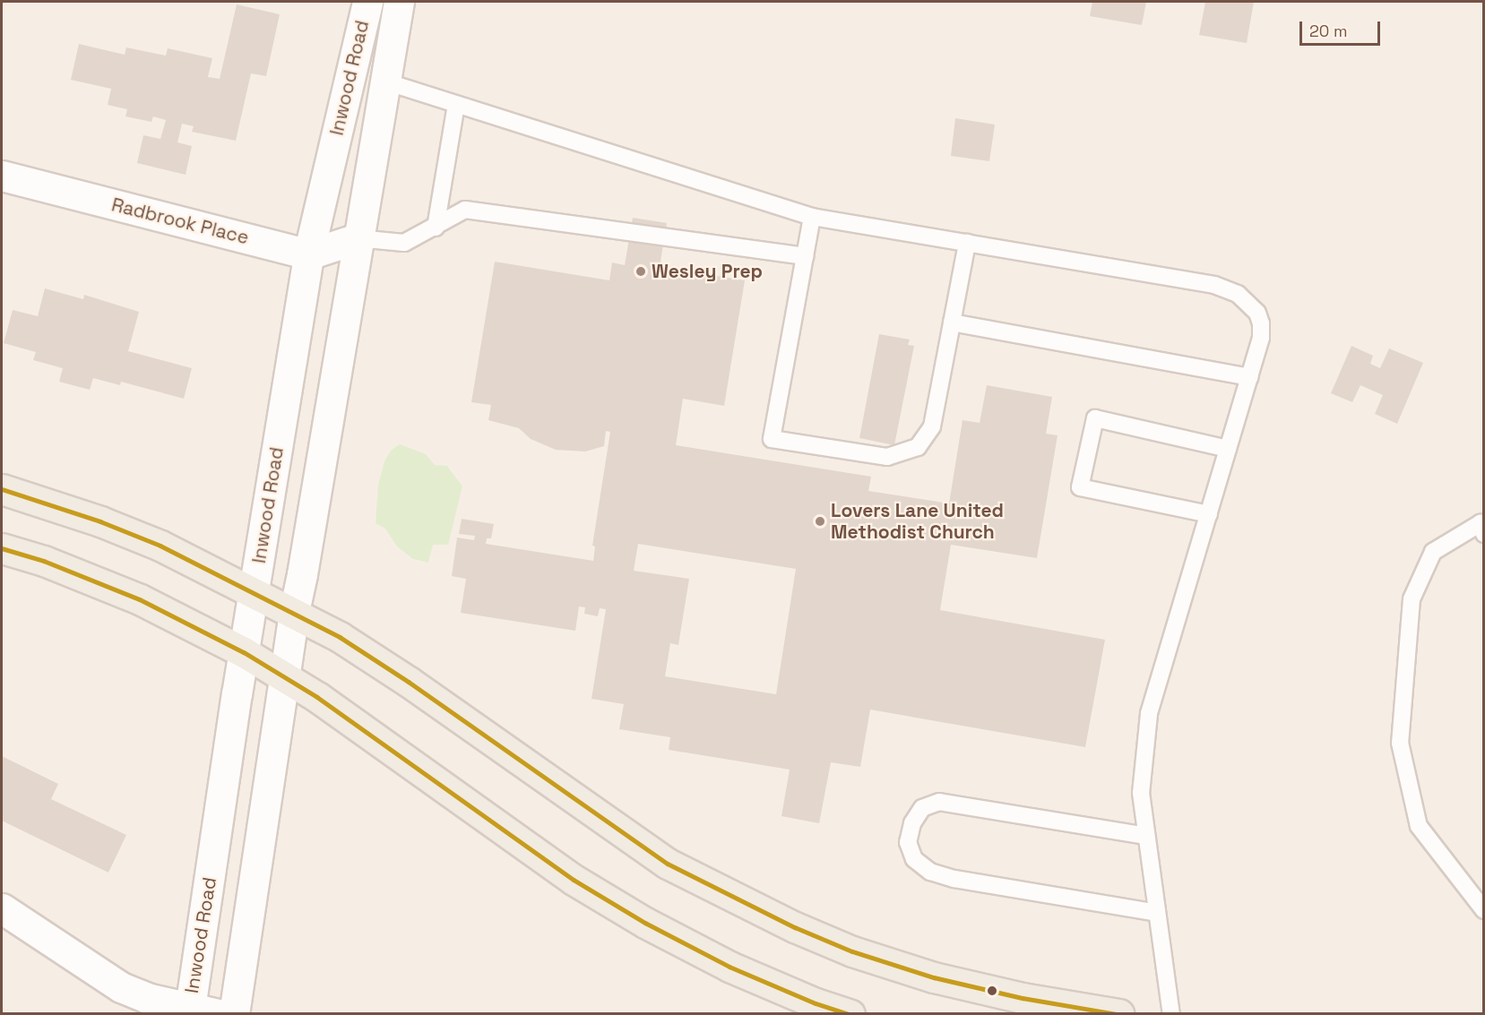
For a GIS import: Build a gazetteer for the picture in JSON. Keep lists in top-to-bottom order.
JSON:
{
  "streets": {
    "main road": ["Inwood Road", "Radbrook Place"]
  },
  "crossings": [
    ["Inwood Road", "Radbrook Place"]
  ],
  "places": ["Wesley Prep", "Lovers Lane United Methodist Church"],
  "lines": ["transit line 20"],
  "scale_bar": "20 m"
}
